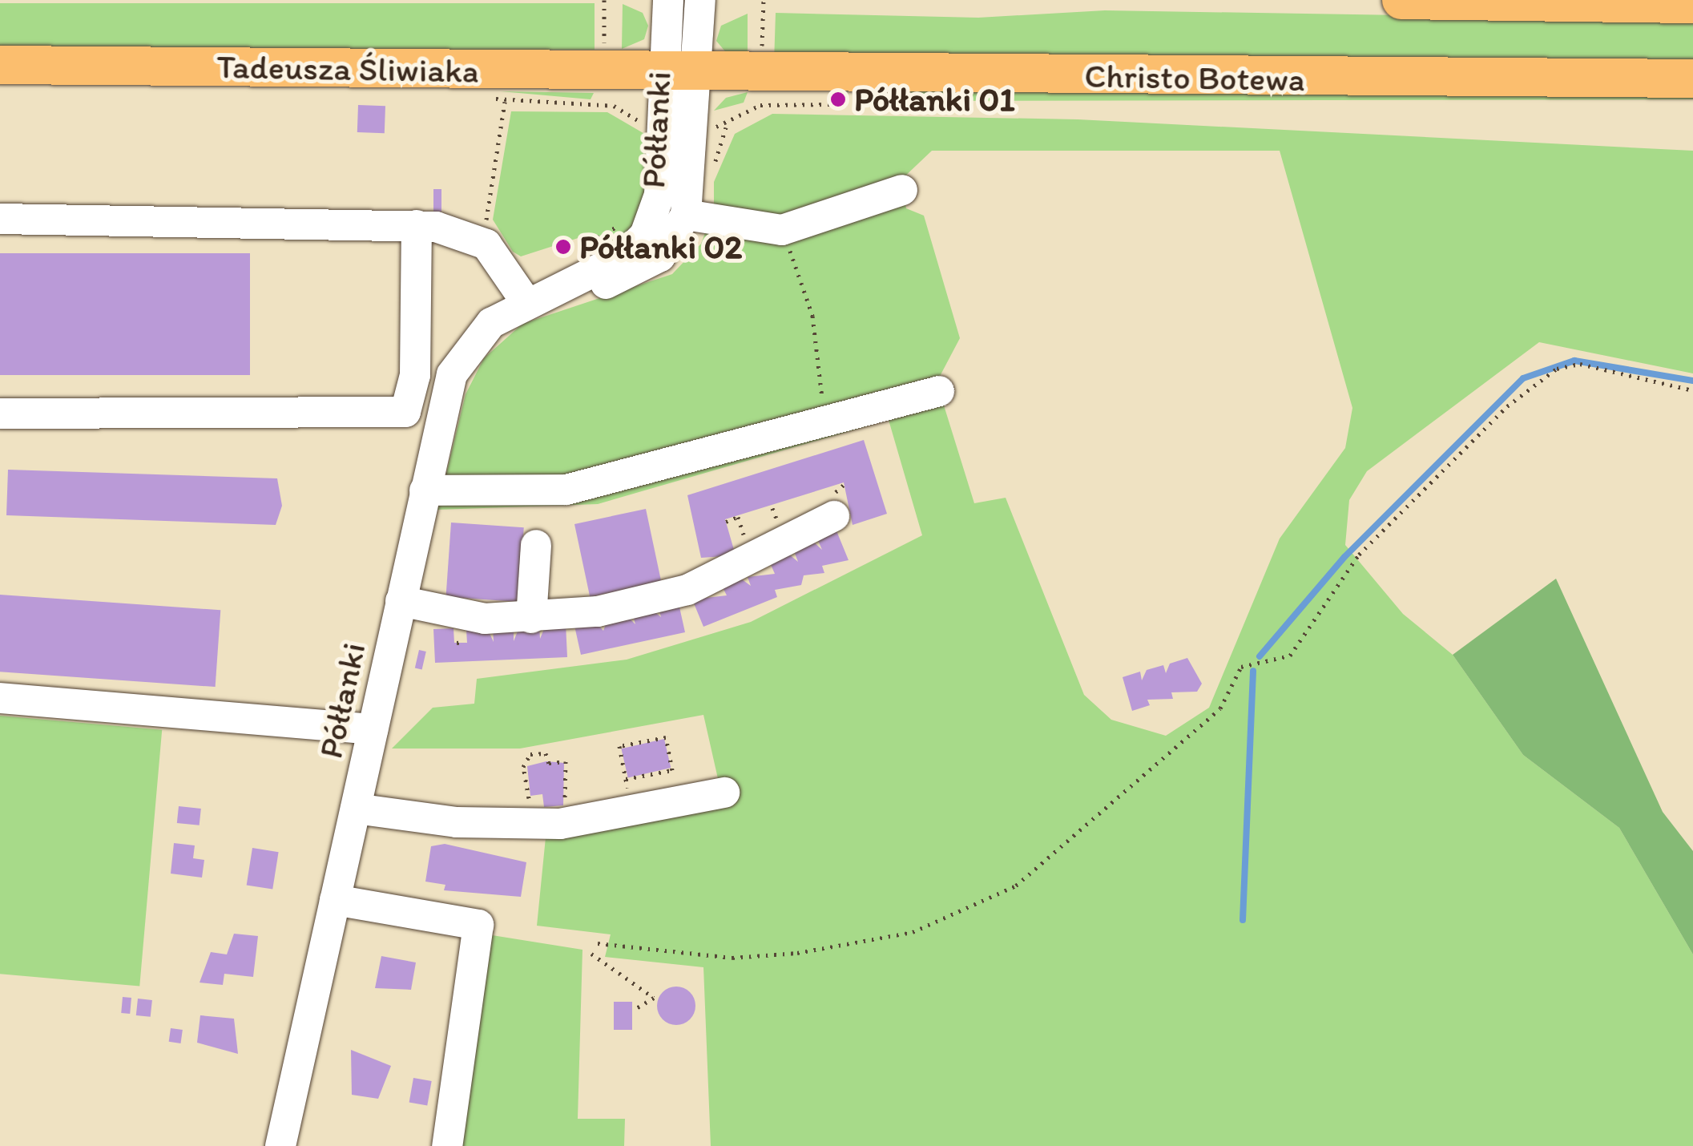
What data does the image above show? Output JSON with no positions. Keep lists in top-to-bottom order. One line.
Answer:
{"streets":{"main road":["Tadeusza Śliwiaka","Christo Botewa"],"street":["Półłanki"]},"crossings":[["Tadeusza Śliwiaka","Christo Botewa"],["Tadeusza Śliwiaka","Półłanki"],["Christo Botewa","Półłanki"]],"places":["Półłanki 01","Półłanki 02"]}
